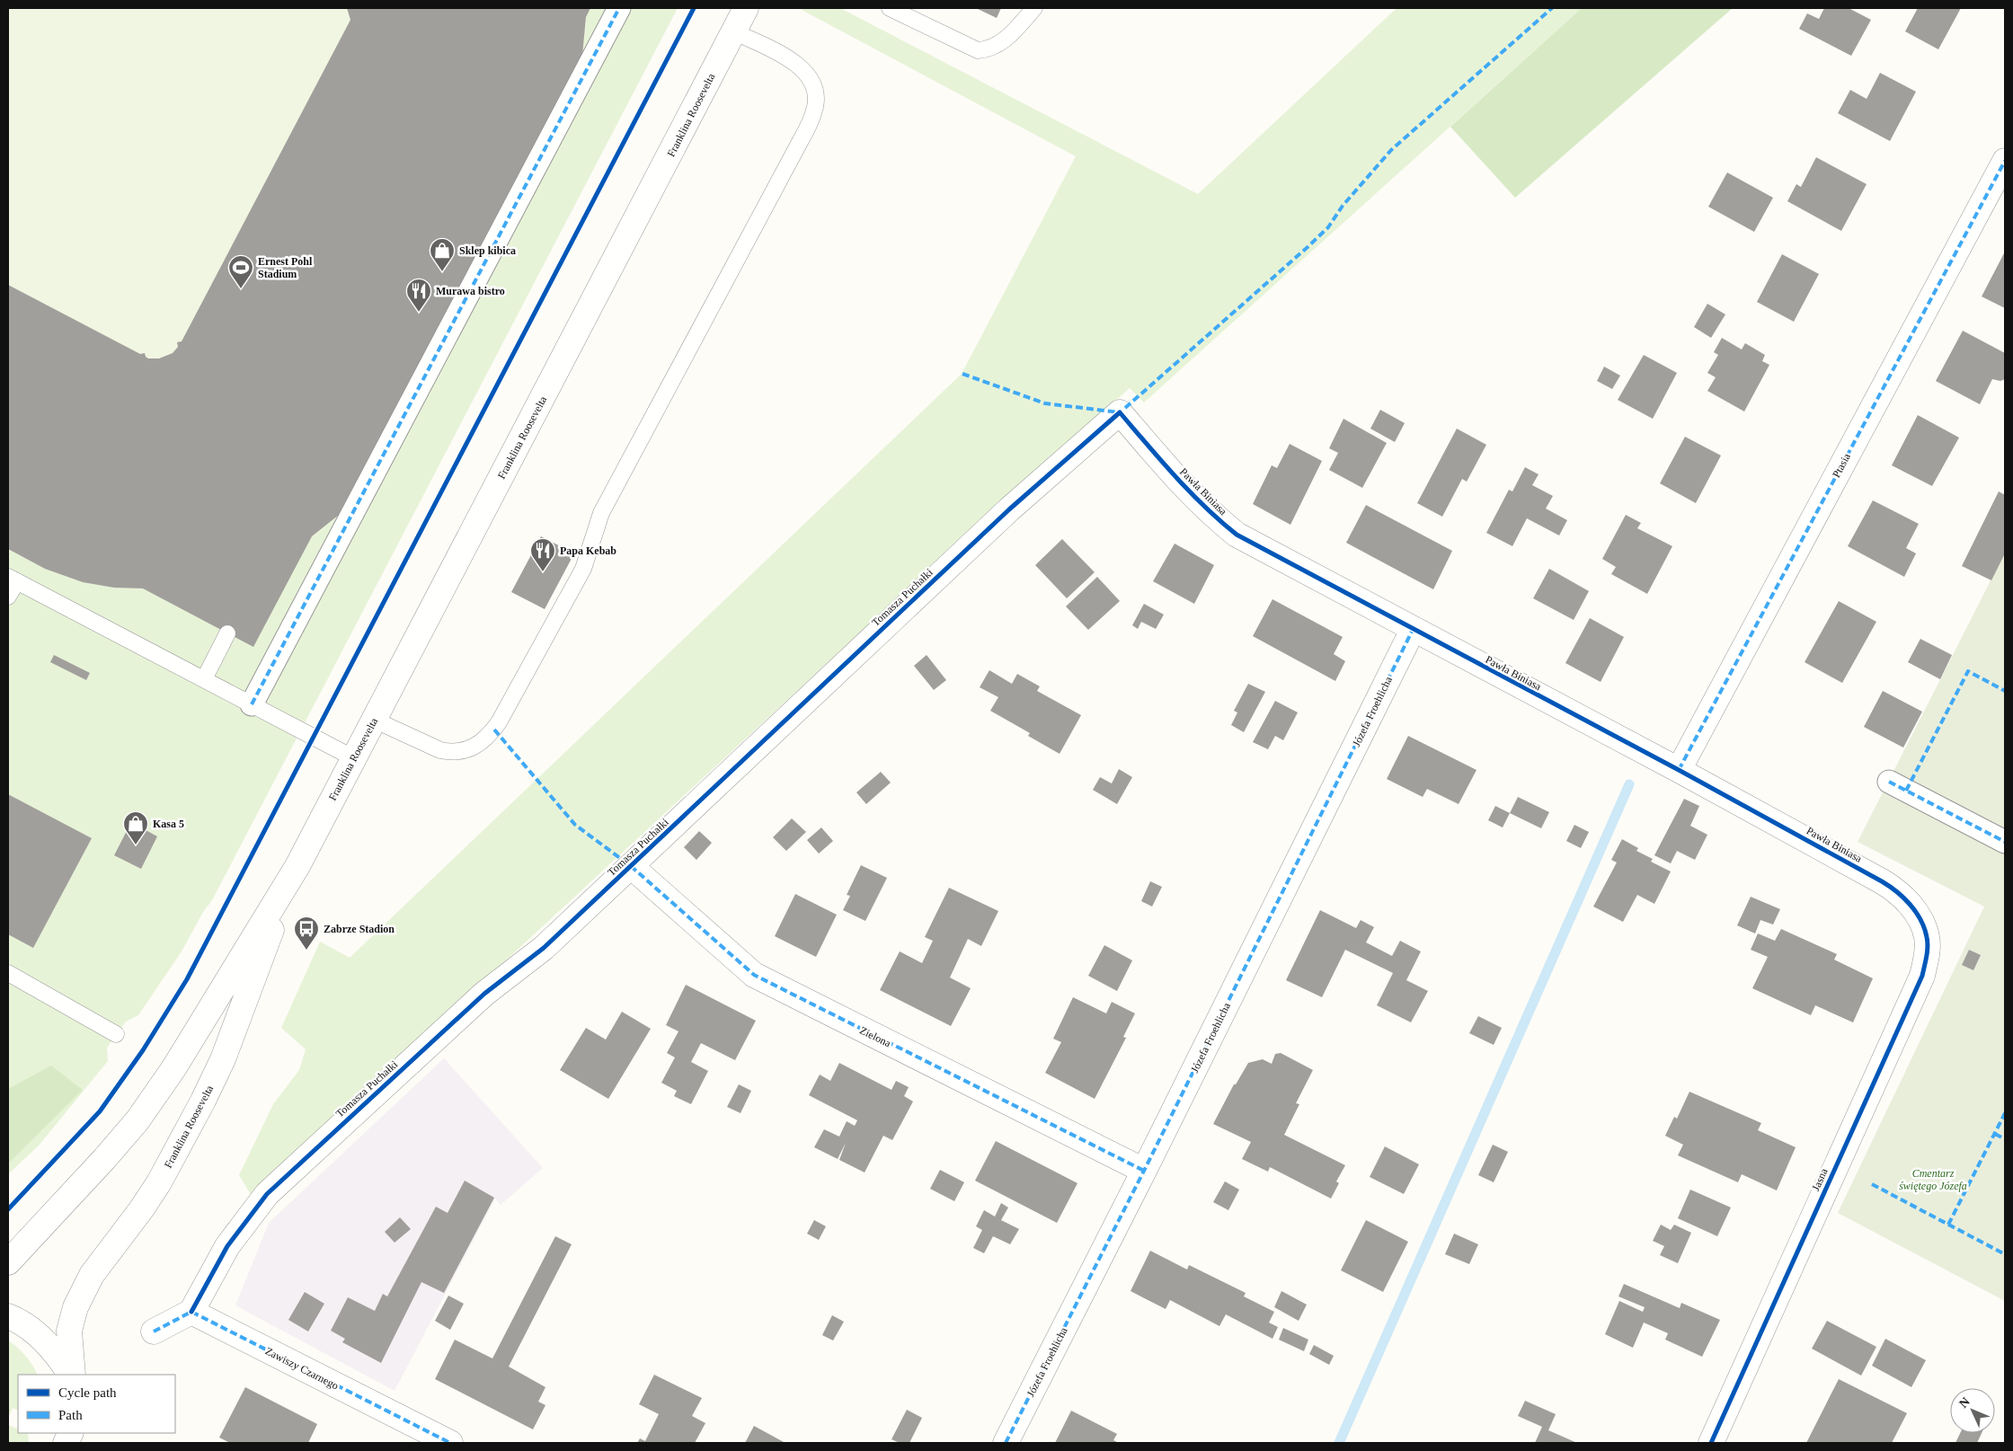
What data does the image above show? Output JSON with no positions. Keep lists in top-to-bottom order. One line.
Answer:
{"streets":{"street":["Franklina Roosevelta","Ptasia","Pawła Biniasa","Tomasza Puchałki","Józefa Froehlicha","Zielona","Jasna","Zawiszy Czarnego"]},"crossings":[["Ptasia","Pawła Biniasa"],["Pawła Biniasa","Tomasza Puchałki"],["Pawła Biniasa","Józefa Froehlicha"],["Pawła Biniasa","Jasna"],["Tomasza Puchałki","Zielona"],["Tomasza Puchałki","Zawiszy Czarnego"],["Józefa Froehlicha","Zielona"]],"parks":["Cmentarz świętego Józefa"],"places":{"shop":["Sklep kibica","Kasa 5"],"sports":["Ernest Pohl Stadium"],"restaurant":["Murawa bistro","Papa Kebab"],"bus stop":["Zabrze Stadion"]},"legend":["Cycle path","Path"],"north":"top left"}
